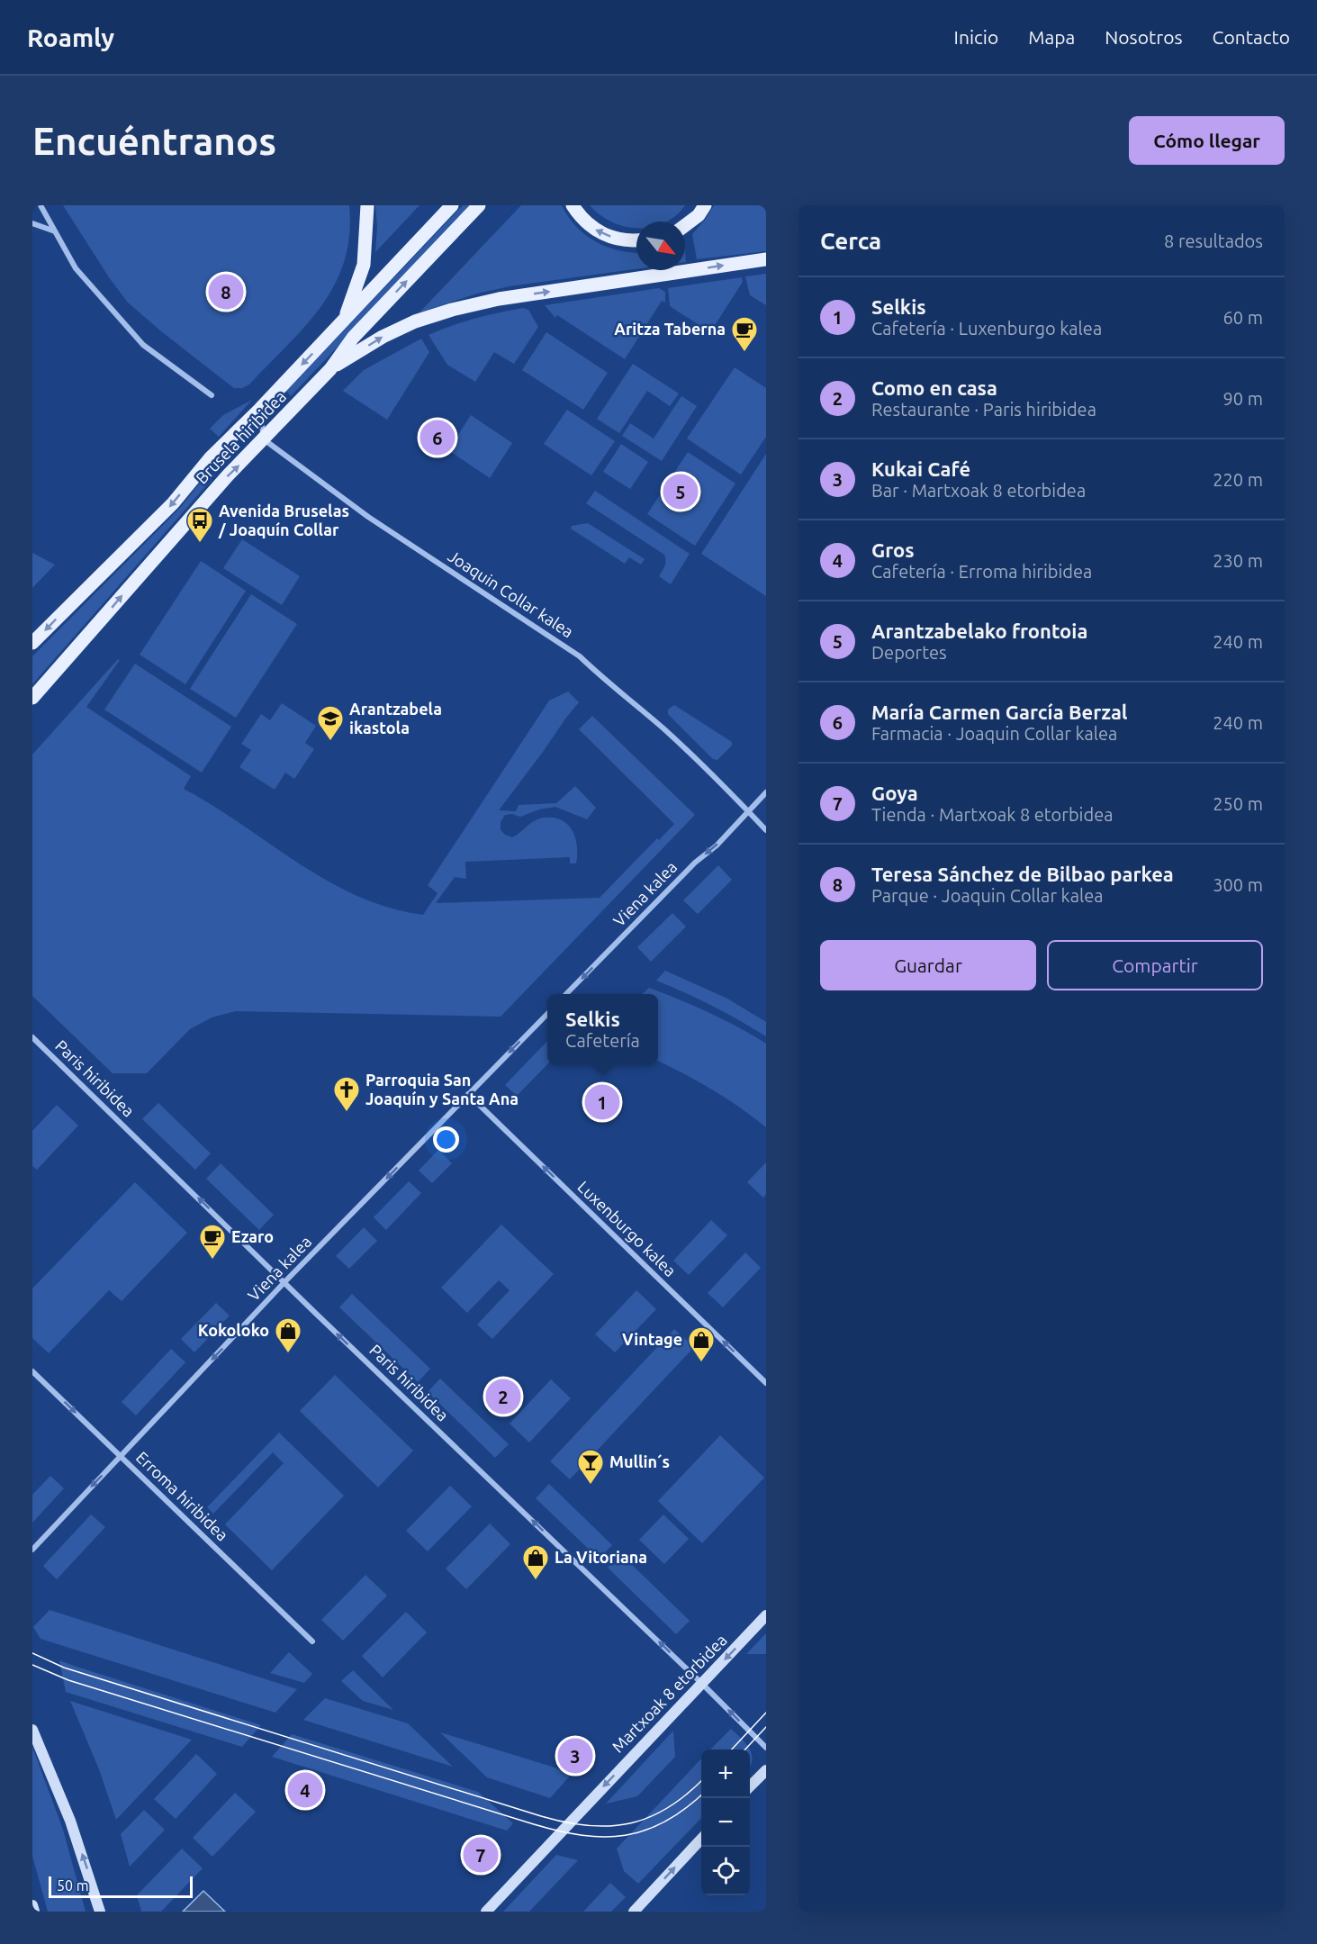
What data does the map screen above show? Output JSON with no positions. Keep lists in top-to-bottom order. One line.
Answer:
{"streets":{"main road":["Brusela hiribidea"],"street":["Joaquin Collar kalea","Viena kalea","Paris hiribidea","Luxenburgo kalea","Erroma hiribidea","Martxoak 8 etorbidea"]},"crossings":[["Brusela hiribidea","Joaquin Collar kalea"],["Joaquin Collar kalea","Viena kalea"],["Viena kalea","Paris hiribidea"],["Viena kalea","Luxenburgo kalea"],["Viena kalea","Erroma hiribidea"],["Paris hiribidea","Martxoak 8 etorbidea"]],"one_way":["Viena kalea","Paris hiribidea","Luxenburgo kalea","Martxoak 8 etorbidea"],"places":{"cafe":["Aritza Taberna","Ezaro"],"bus stop":["Avenida Bruselas / Joaquín Collar"],"school or university":["Arantzabela ikastola"],"church":["Parroquia San Joaquín y Santa Ana"],"shop":["Kokoloko","Vintage","La Vitoriana"],"bar":["Mullin´s"]},"scale_bar":"50 m","north":"bottom right","page":{"header":"Roamly","nav":["Inicio","Mapa","Nosotros","Contacto"],"buttons":["Cómo llegar",["Guardar","Compartir"]],"title":"Encuéntranos","heading":["Cerca","8 resultados"],"pins":["8","6","5","1","2","3","4","7"],"list":[{"mark":"1","name":"Selkis","note":"Cafetería · Luxenburgo kalea","value":"60 m"},{"mark":"2","name":"Como en casa","note":"Restaurante · Paris hiribidea","value":"90 m"},{"mark":"3","name":"Kukai Café","note":"Bar · Martxoak 8 etorbidea","value":"220 m"},{"mark":"4","name":"Gros","note":"Cafetería · Erroma hiribidea","value":"230 m"},{"mark":"5","name":"Arantzabelako frontoia","note":"Deportes","value":"240 m"},{"mark":"6","name":"María Carmen García Berzal","note":"Farmacia · Joaquin Collar kalea","value":"240 m"},{"mark":"7","name":"Goya","note":"Tienda · Martxoak 8 etorbidea","value":"250 m"},{"mark":"8","name":"Teresa Sánchez de Bilbao parkea","note":"Parque · Joaquin Collar kalea","value":"300 m"}],"popup":["Selkis","Cafetería"],"map_buttons":["+","−"],"scale":"50 m"}}
